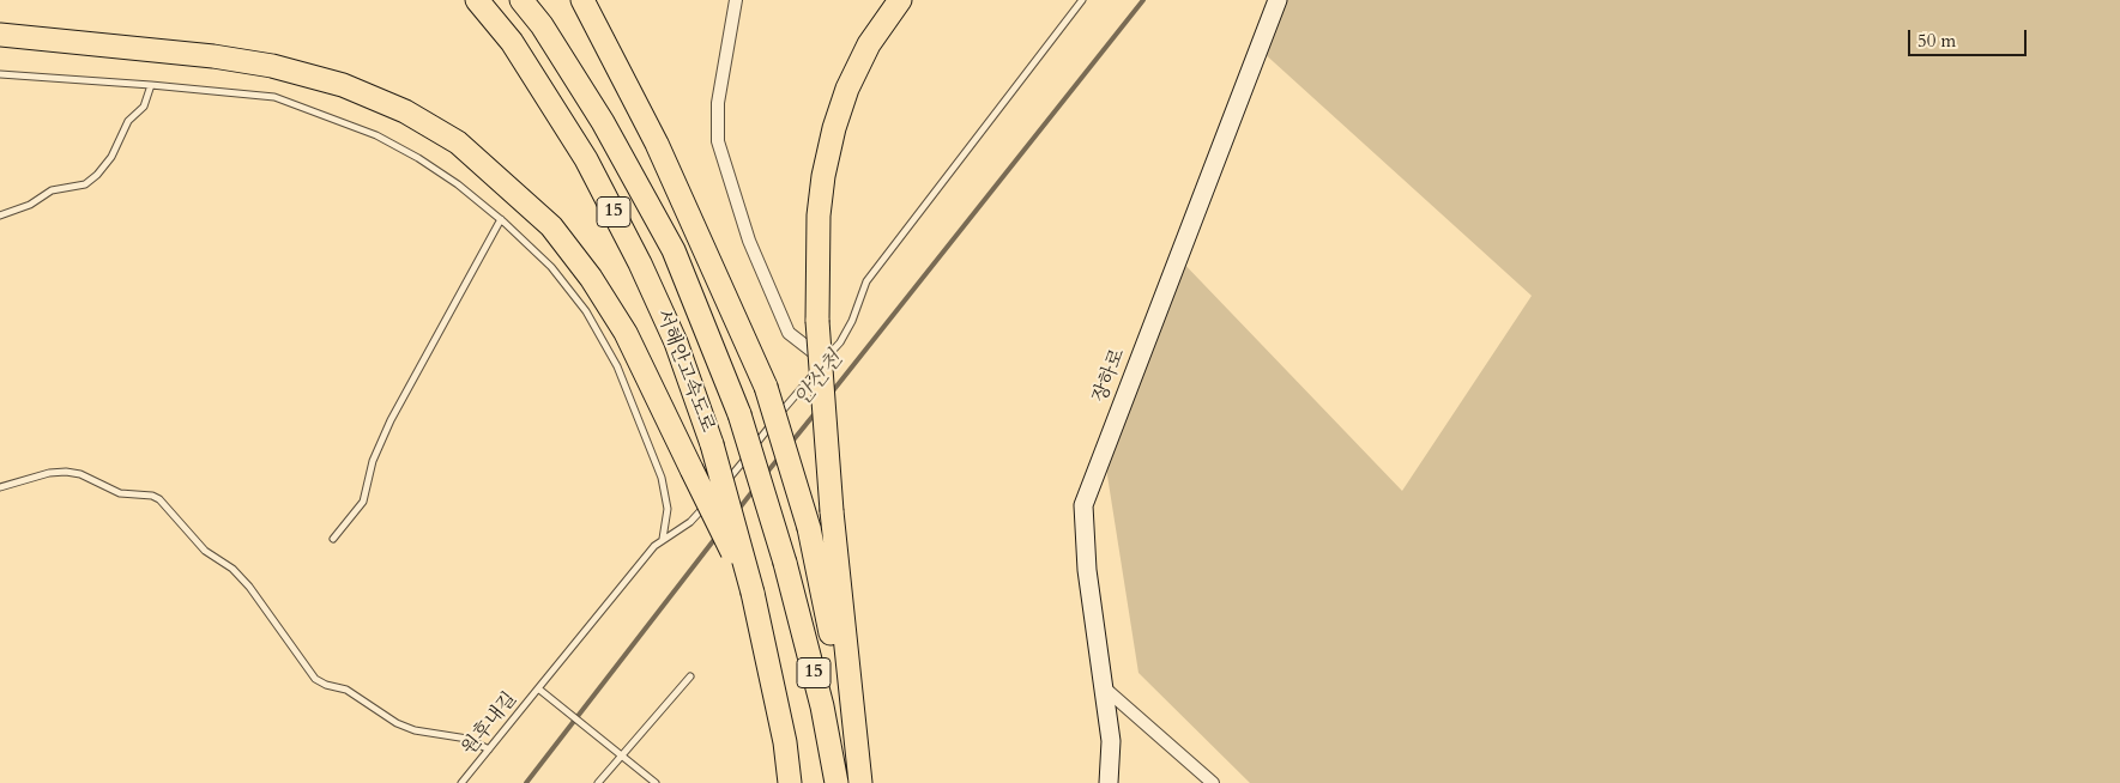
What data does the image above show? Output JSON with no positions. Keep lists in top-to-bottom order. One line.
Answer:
{"streets":{"highway":["15","서해안고속도로"],"street":["장하로"],"lane":["원후내길"]},"water":["안산천"],"scale_bar":"50 m"}
